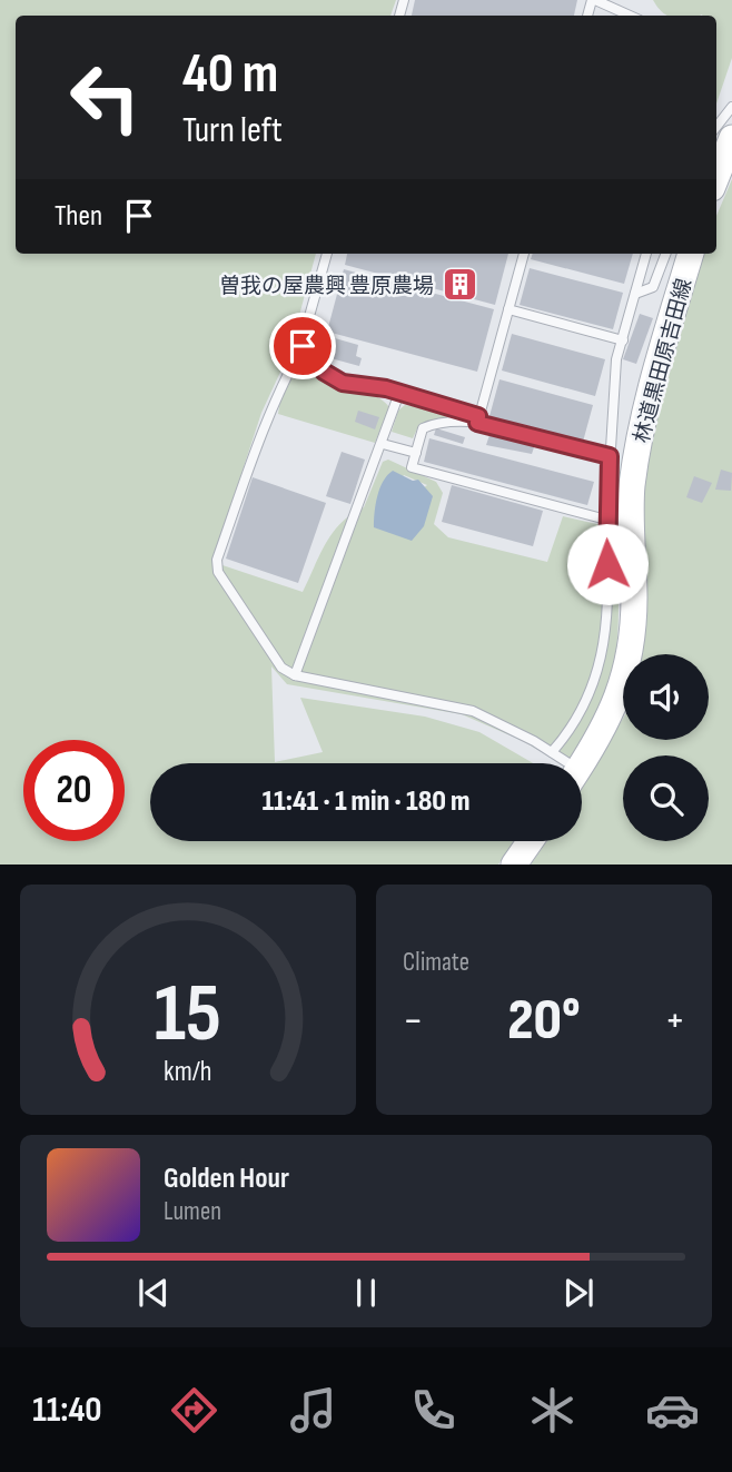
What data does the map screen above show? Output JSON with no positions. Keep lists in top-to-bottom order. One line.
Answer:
{"streets":{"street":["林道黒田原吉田線"]},"places":{"building":["曽我の屋農興 豊原農場"]},"page":{"turn":["40 m","Turn left"],"then":"Then","limit":"20","trip":"11:41 · 1 min · 180 m","tile":"Climate","heat":["−","20°","+"],"song":["Golden Hour","Lumen"],"tabs":"11:40","gauge":["15","km/h"]}}
